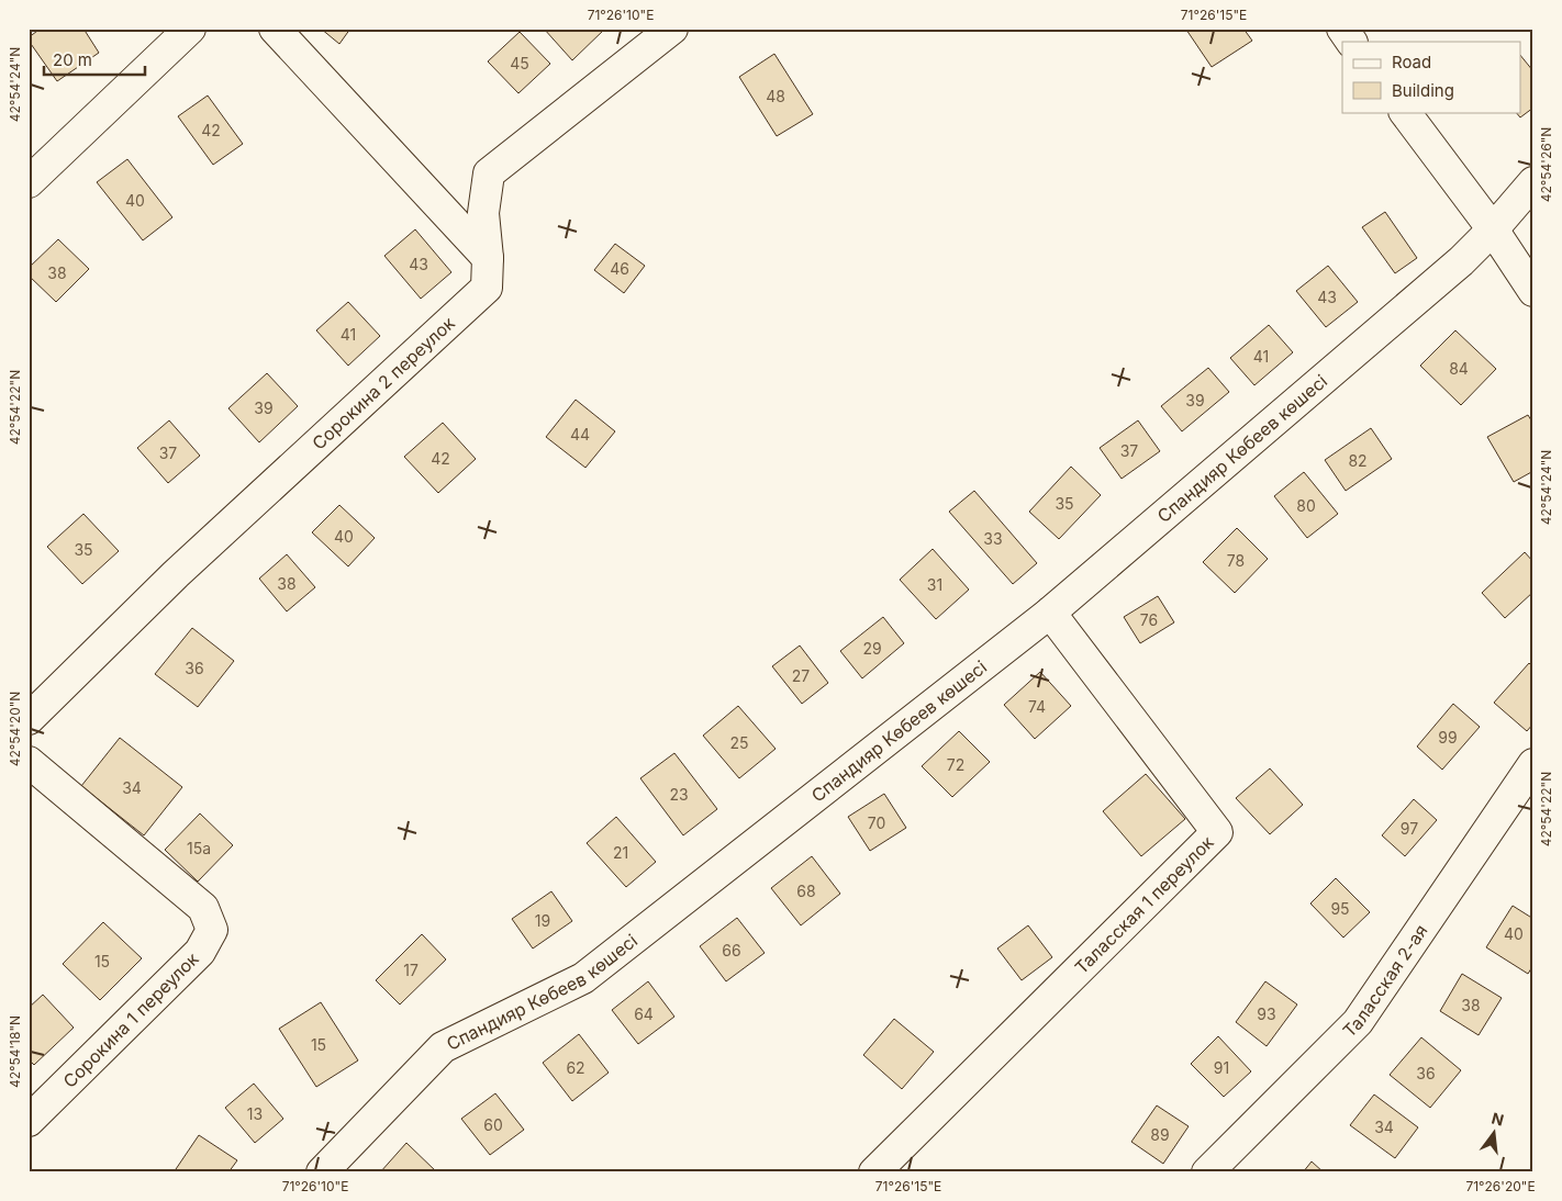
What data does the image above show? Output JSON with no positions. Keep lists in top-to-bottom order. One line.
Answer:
{"streets":{"street":["Сорокина 2 переулок","Спандияр Көбеев көшесі","Таласская 1 переулок","Таласская 2-ая","Сорокина 1 переулок"]},"crossings":[["Спандияр Көбеев көшесі","Таласская 1 переулок"]],"house_numbers":["45","48","42","40","43","46","38","43","41","41","84","39","39","44","37","37","42","82","35","80","40","33","35","78","38","31","76","29","36","27","74","99","25","72","34","23","70","97","15а","21","68","95","19","40","66","15","17","38","64","93","15","62","91","36","13","60","34","89"],"legend":["Road","Building"],"scale_bar":"20 m","north":"top","coordinates":["71°26'10\"E","71°26'15\"E","42°54'24\"N","42°54'26\"N","42°54'22\"N","42°54'20\"N","42°54'18\"N","71°26'20\"E"]}
